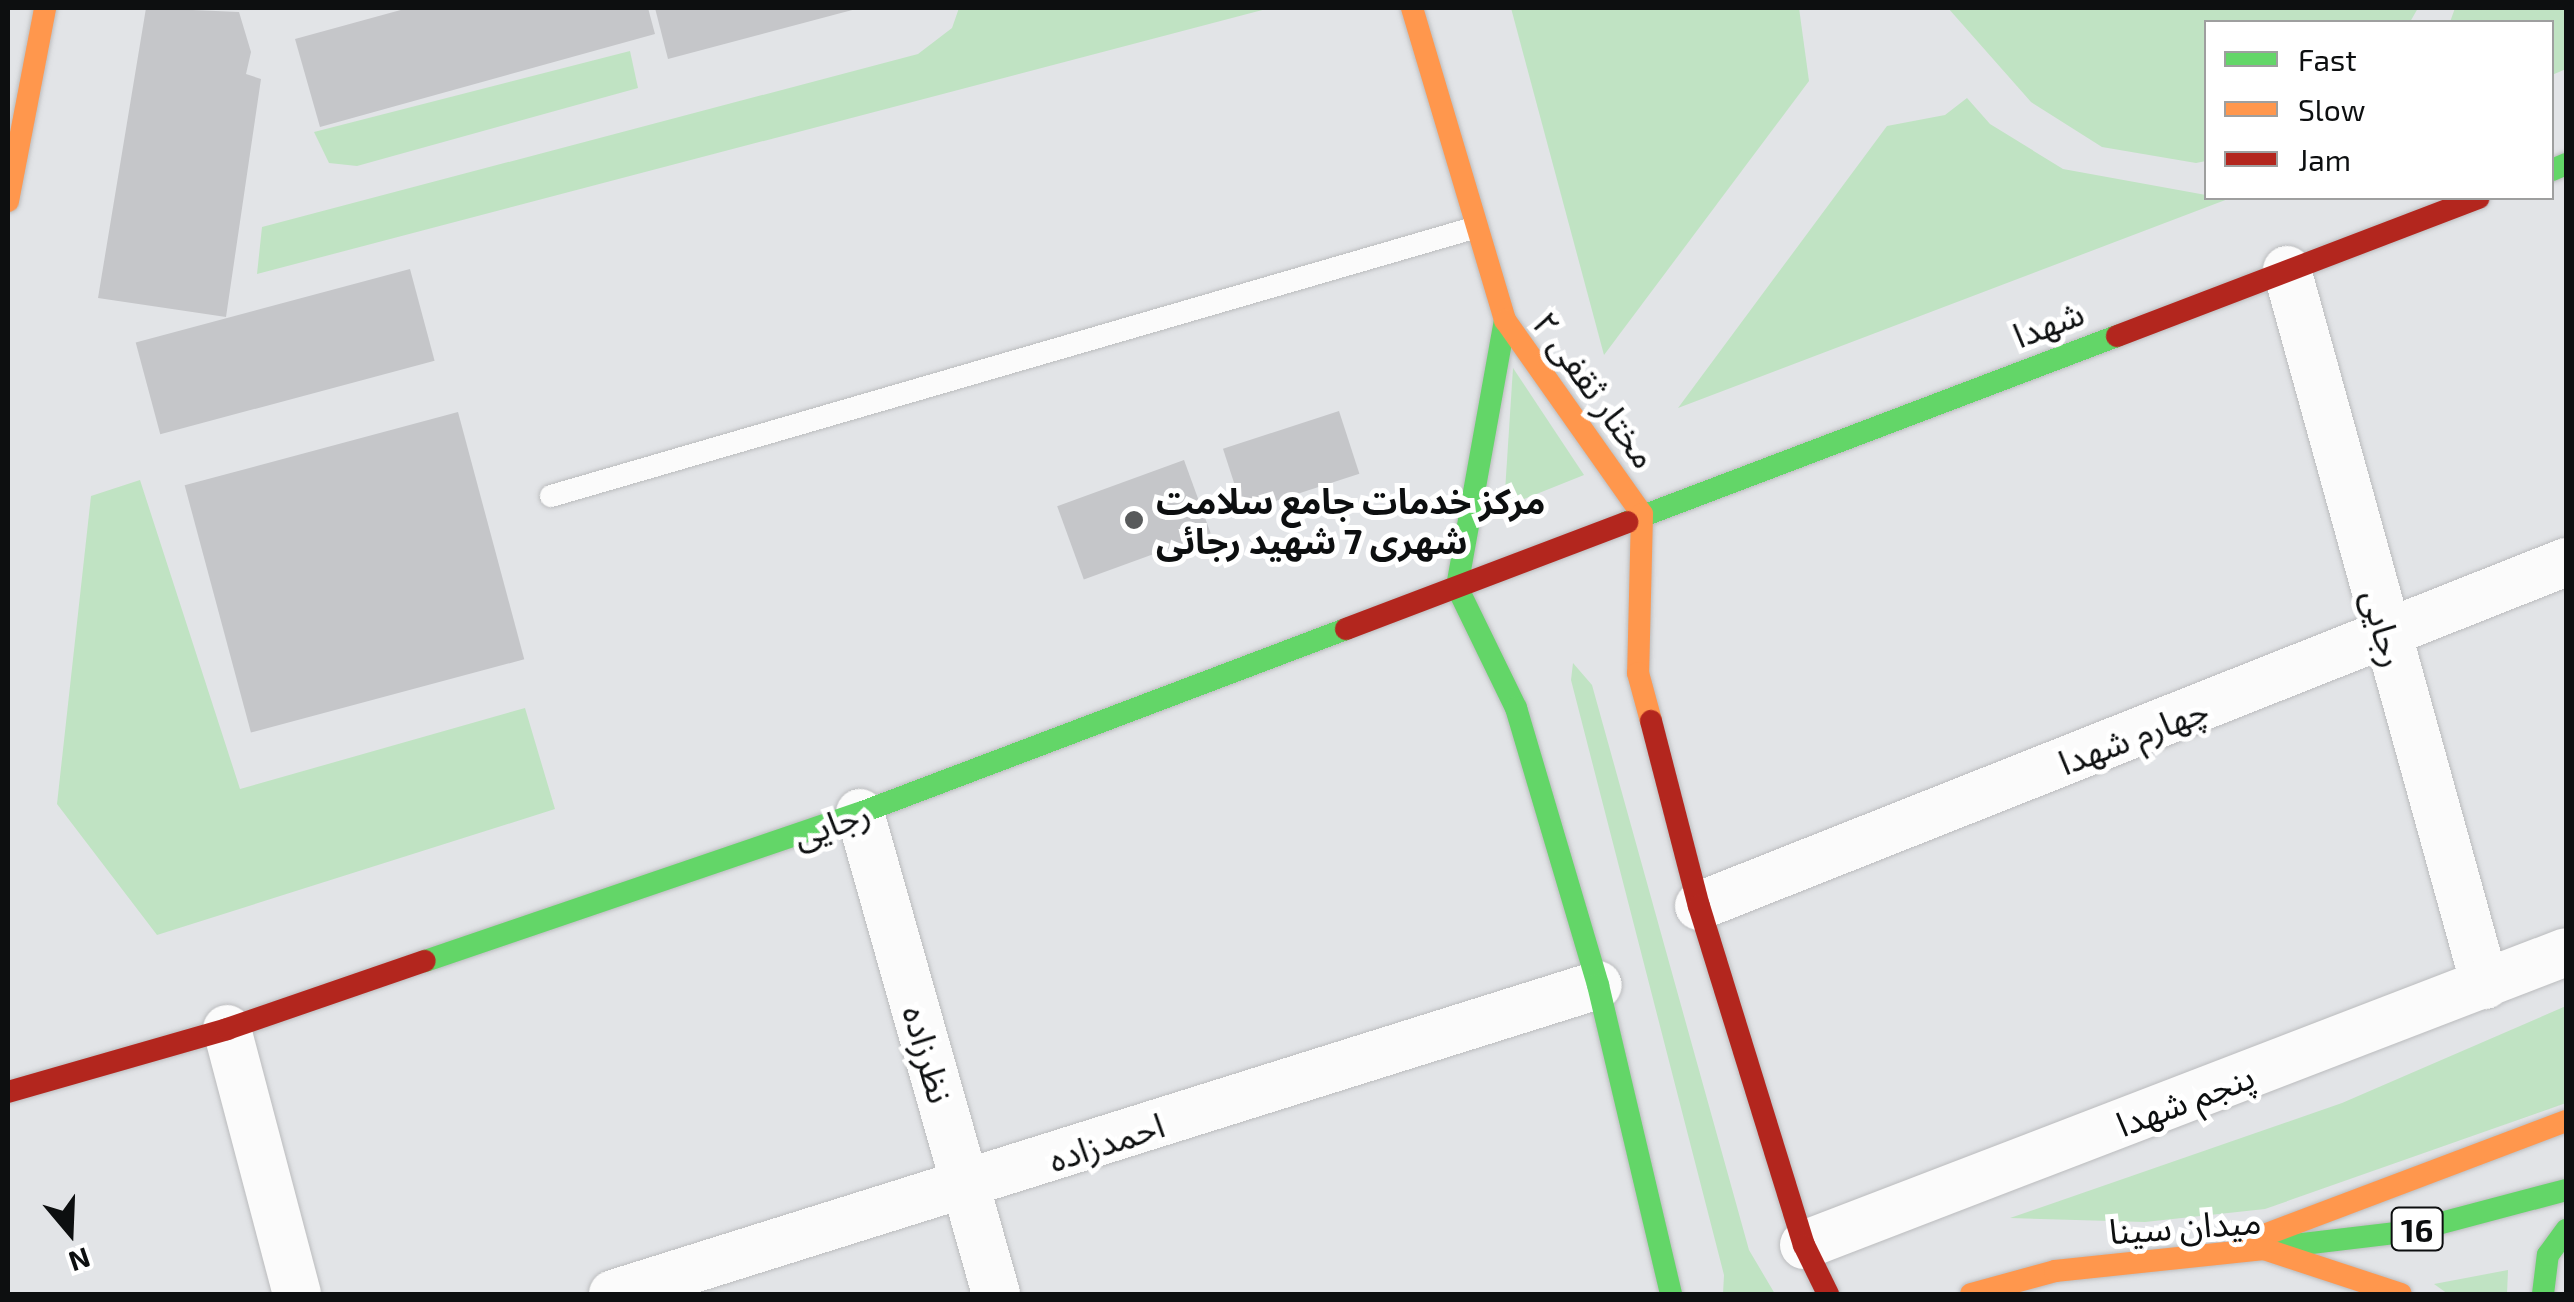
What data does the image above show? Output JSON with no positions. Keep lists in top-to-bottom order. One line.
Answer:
{"streets":{"main road":["شهدا","مختار ثقفی ۲","رجایی","میدان سینا","16"],"street":["چهارم شهدا","نظرزاده","پنجم شهدا","احمدزاده"]},"crossings":[["شهدا","مختار ثقفی ۲"],["شهدا","رجایی"],["مختار ثقفی ۲","رجایی"],["مختار ثقفی ۲","چهارم شهدا"],["مختار ثقفی ۲","پنجم شهدا"],["رجایی","چهارم شهدا"],["رجایی","نظرزاده"],["رجایی","پنجم شهدا"],["نظرزاده","احمدزاده"],["میدان سینا","16"]],"places":["مرکز خدمات جامع سلامت شهری 7 شهید رجائی"],"legend":["Fast","Slow","Jam"],"north":"bottom"}
